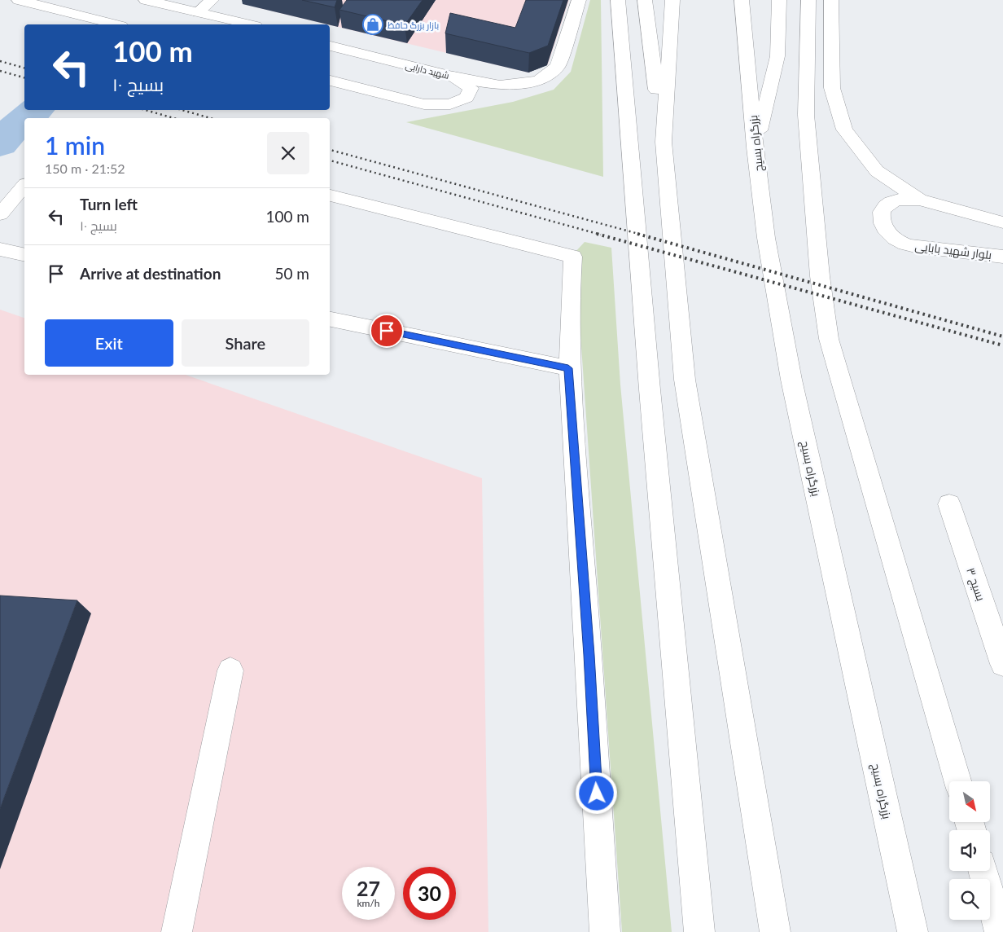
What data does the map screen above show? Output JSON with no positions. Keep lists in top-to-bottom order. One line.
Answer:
{"streets":{"main road":["شهید دارایی","بزرگراه بسیج","بلوار شهید بابایی","بسیج ۳"]},"places":{"shop":["بازار بزرگ حافظ"]},"north":"bottom right","page":{"turn":["100 m","بسیج ۱۰"],"heading":["1 min","150 m · 21:52"],"list":[{"name":"Turn left","note":"بسیج ۱۰","value":"100 m"},{"name":"Arrive at destination","value":"50 m"}],"buttons":["Exit","Share"],"speed":"27 km/h","limit":"30"}}
